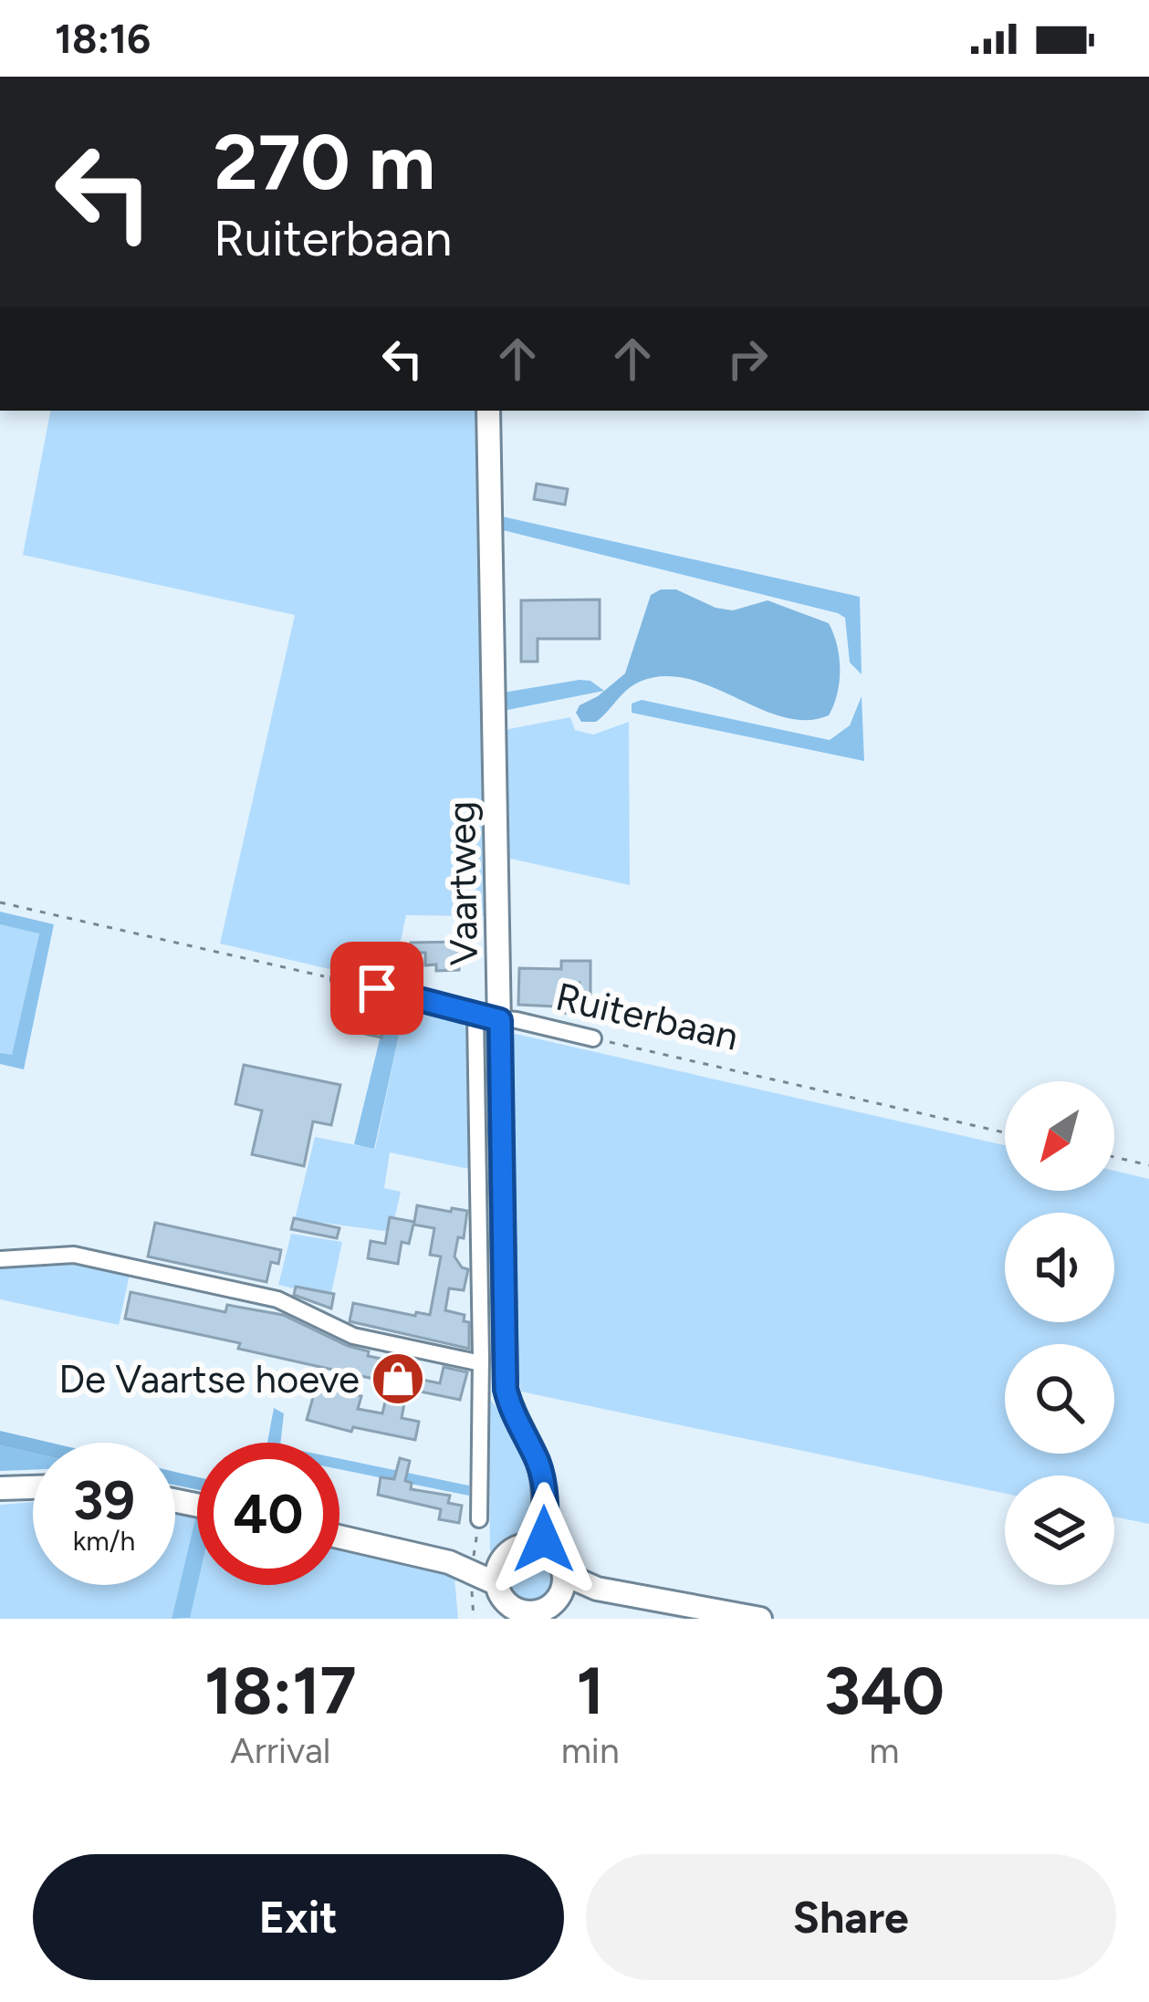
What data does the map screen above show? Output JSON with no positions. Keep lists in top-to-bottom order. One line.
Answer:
{"streets":{"street":["Vaartweg","Ruiterbaan"]},"crossings":[["Vaartweg","Ruiterbaan"]],"places":{"shop":["De Vaartse hoeve"]},"north":"bottom left","page":{"status":"18:16","turn":["270 m","Ruiterbaan"],"speed":"39 km/h","limit":"40","eta":["18:17","Arrival","1","min","340","m"],"buttons":["Exit","Share"]}}
